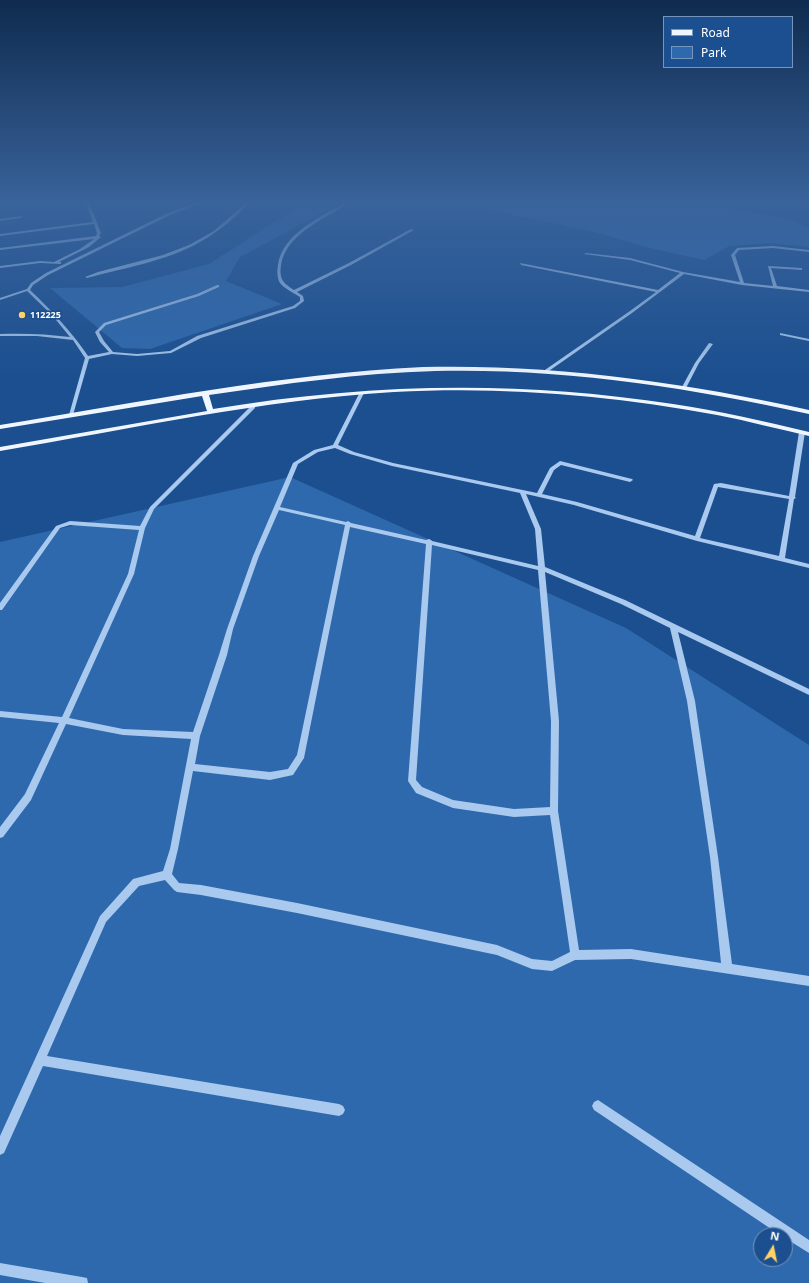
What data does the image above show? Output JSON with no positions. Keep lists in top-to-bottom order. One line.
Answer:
{"places":["112225"],"legend":["Road","Park"],"north":"top"}
